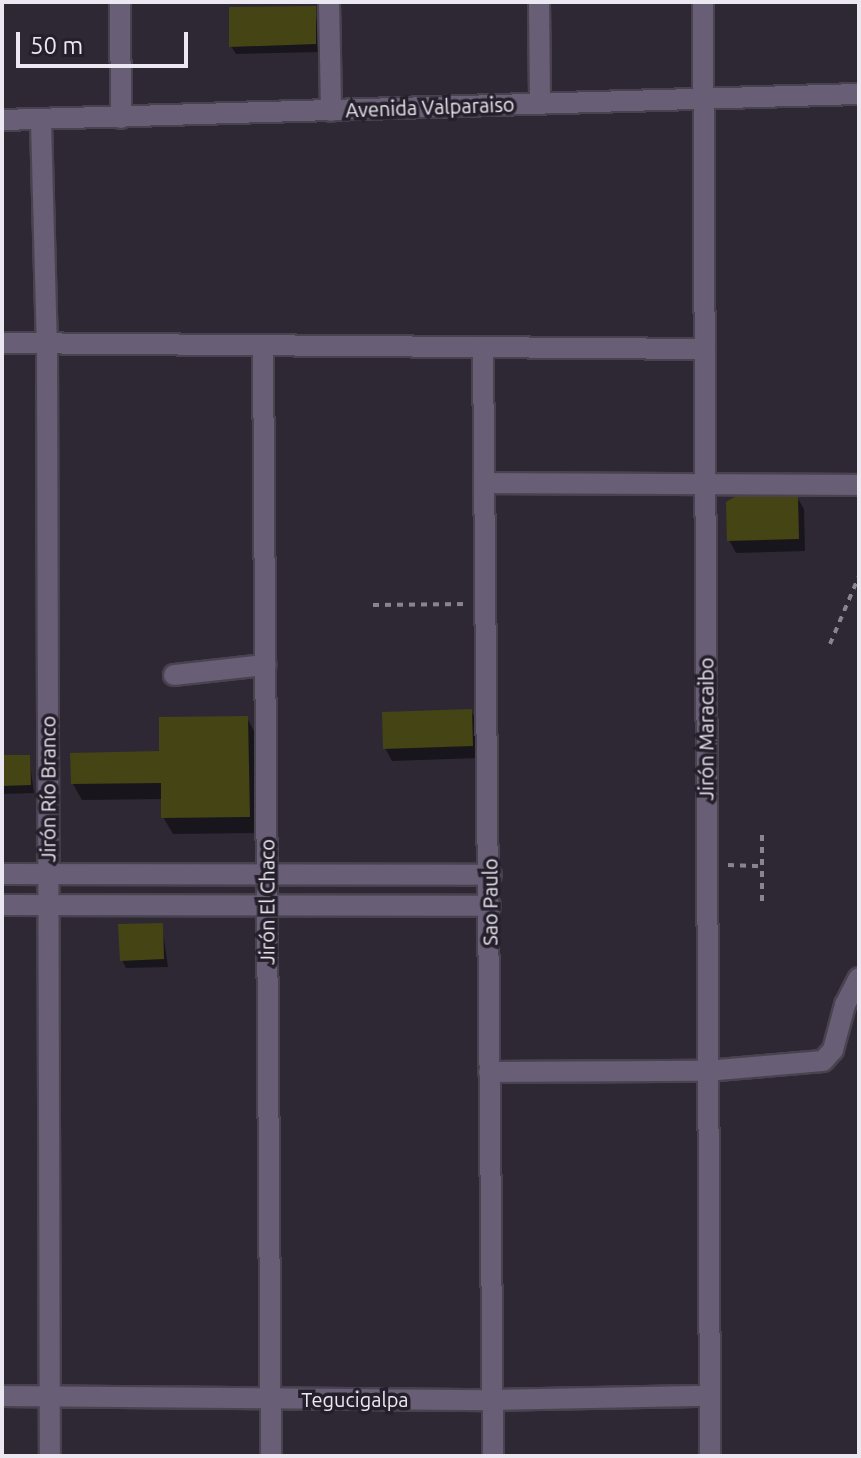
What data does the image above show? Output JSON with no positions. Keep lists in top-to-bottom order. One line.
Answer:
{"streets":{"street":["Avenida Valparaiso","Jirón Maracaibo","Jirón Río Branco","Jirón El Chaco","Sao Paulo","Tegucigalpa"]},"crossings":[["Avenida Valparaiso","Jirón Maracaibo"],["Avenida Valparaiso","Jirón Río Branco"],["Jirón Maracaibo","Tegucigalpa"],["Jirón Río Branco","Tegucigalpa"],["Jirón El Chaco","Tegucigalpa"],["Sao Paulo","Tegucigalpa"]],"scale_bar":"50 m"}
